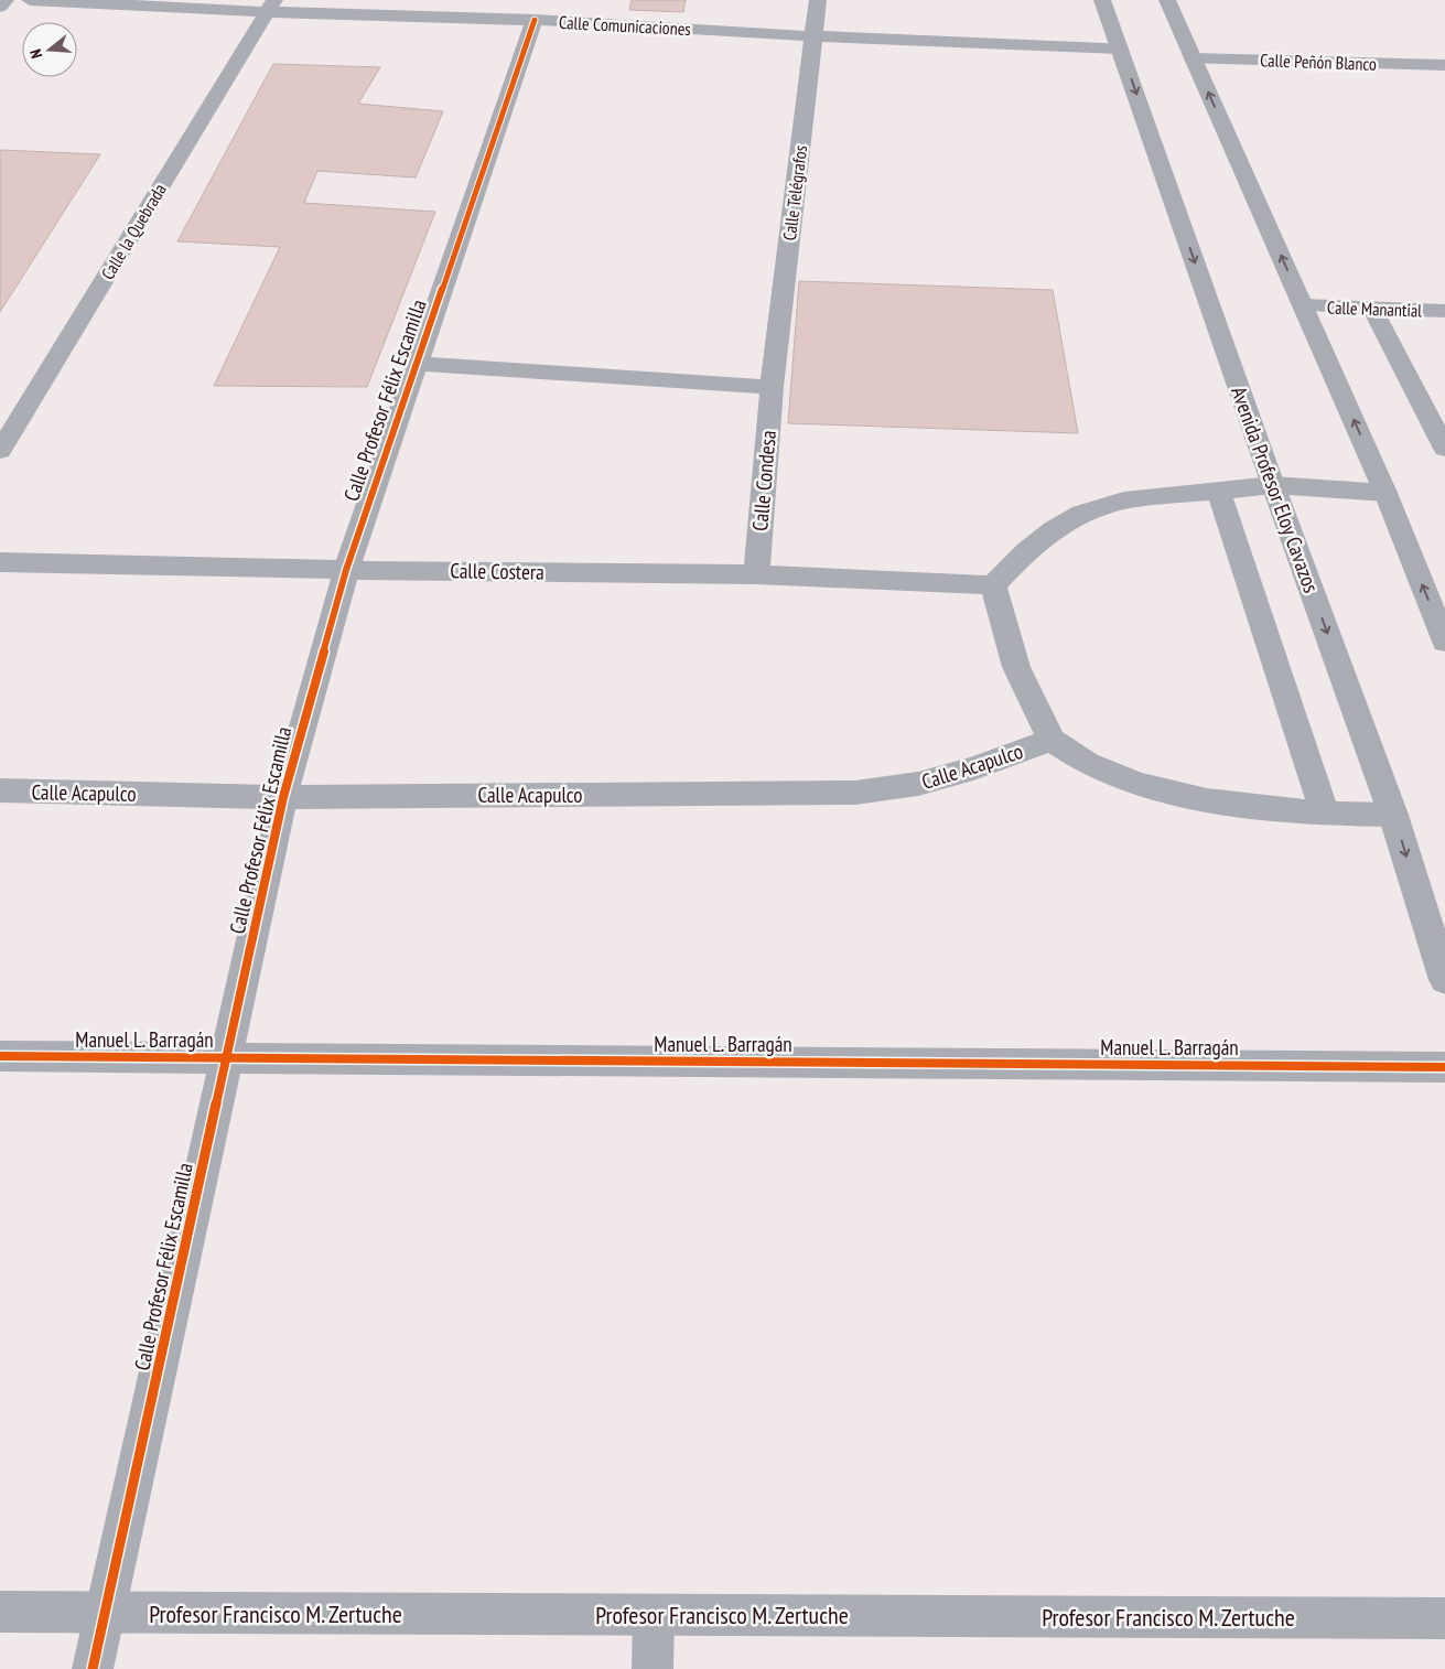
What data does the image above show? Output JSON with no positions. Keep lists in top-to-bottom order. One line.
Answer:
{"streets":{"main road":["Avenida Profesor Eloy Cavazos"],"street":["Calle Comunicaciones","Calle Peñón Blanco","Calle Telégrafos","Calle la Quebrada","Calle Manantial","Calle Profesor Félix Escamilla","Calle Condesa","Calle Costera","Calle Acapulco","Manuel L. Barragán","Profesor Francisco M. Zertuche"]},"crossings":[["Calle Comunicaciones","Calle Telégrafos"],["Calle Comunicaciones","Calle la Quebrada"],["Calle Comunicaciones","Calle Profesor Félix Escamilla"],["Calle Comunicaciones","Avenida Profesor Eloy Cavazos"],["Calle Telégrafos","Calle Condesa"],["Calle Profesor Félix Escamilla","Calle Costera"],["Calle Profesor Félix Escamilla","Calle Acapulco"],["Calle Profesor Félix Escamilla","Manuel L. Barragán"],["Calle Profesor Félix Escamilla","Profesor Francisco M. Zertuche"],["Calle Condesa","Calle Costera"],["Calle Costera","Calle Acapulco"]],"north":"left"}
